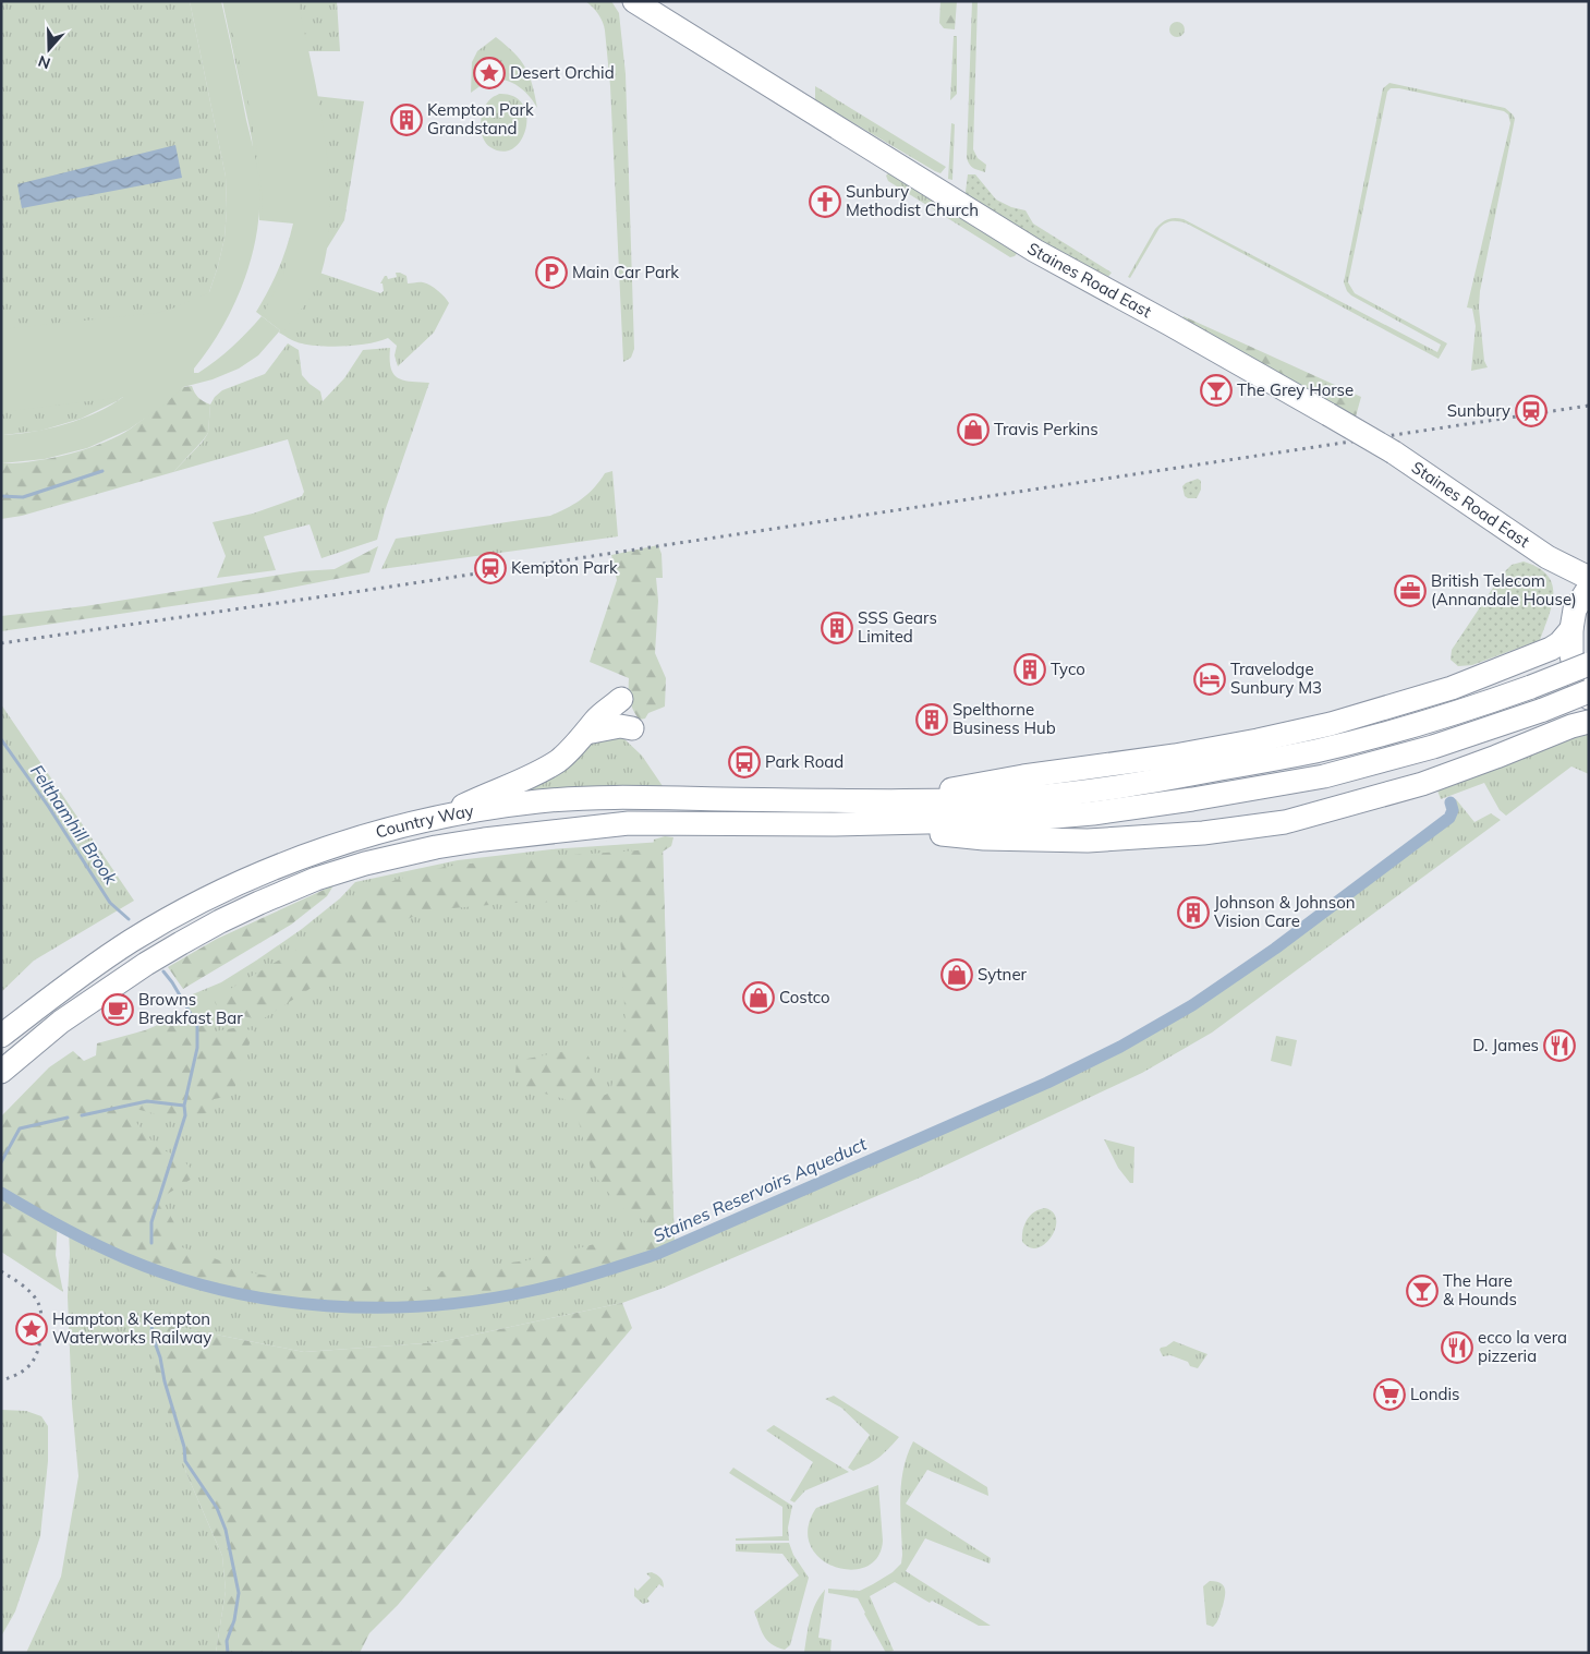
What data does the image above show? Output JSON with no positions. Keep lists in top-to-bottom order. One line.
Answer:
{"streets":{"highway":["Staines Road East","Country Way"]},"water":["Felthamhill Brook","Staines Reservoirs Aqueduct"],"places":{"place":["Desert Orchid","Hampton & Kempton Waterworks Railway"],"building":["Kempton Park Grandstand","SSS Gears Limited","Tyco","Spelthorne Business Hub","Johnson & Johnson Vision Care"],"church":["Sunbury Methodist Church"],"parking":["Main Car Park"],"bar":["The Grey Horse","The Hare & Hounds"],"station":["Sunbury","Kempton Park"],"shop":["Travis Perkins","Sytner","Costco"],"office":["British Telecom (Annandale House)"],"hotel":["Travelodge Sunbury M3"],"bus stop":["Park Road"],"cafe":["Browns Breakfast Bar"],"restaurant":["D. James","ecco la vera pizzeria"],"supermarket":["Londis"]},"north":"bottom"}
